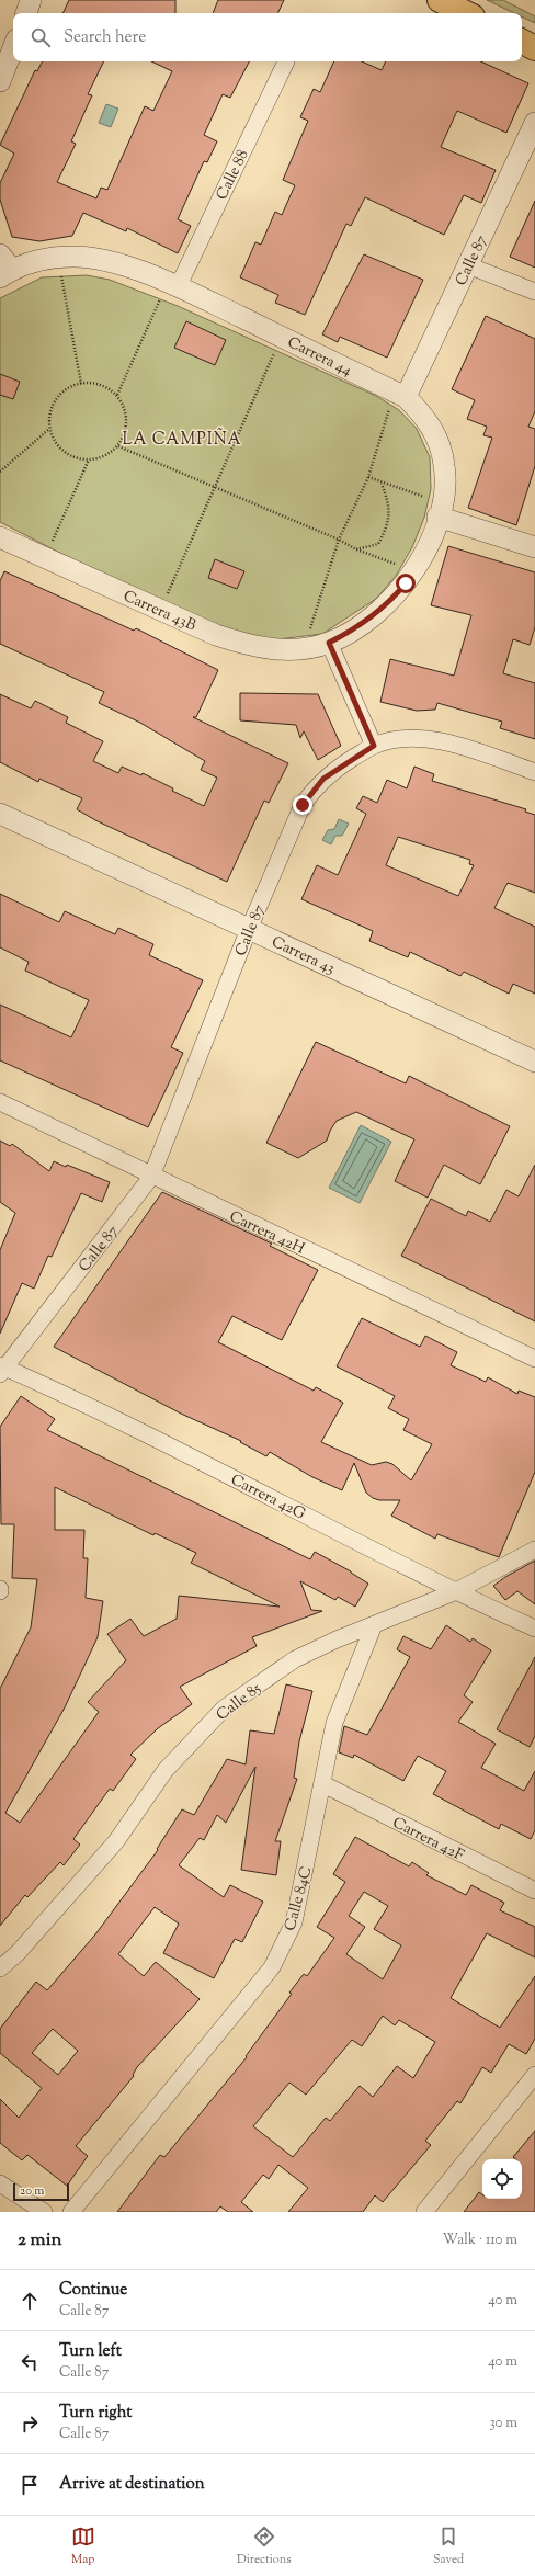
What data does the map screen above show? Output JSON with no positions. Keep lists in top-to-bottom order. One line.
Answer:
{"streets":{"street":["Calle 88","Calle 87","Carrera 44","Carrera 43B","Carrera 43","Carrera 42H","Carrera 42G","Calle 85","Carrera 42F","Calle 84C"]},"crossings":[["Calle 88","Carrera 44"],["Calle 87","Carrera 44"],["Calle 87","Carrera 43"],["Calle 87","Carrera 42H"],["Calle 87","Carrera 42G"],["Carrera 42G","Calle 85"],["Calle 85","Calle 84C"],["Carrera 42F","Calle 84C"]],"districts":["LA CAMPIÑA"],"scale_bar":"20 m","page":{"search":"Search here","scale":"20 m","heading":["2 min","Walk · 110 m"],"list":[["Continue","Calle 87","40 m"],["Turn left","Calle 87","40 m"],["Turn right","Calle 87","30 m"],"Arrive at destination"],"nav":["Map","Directions","Saved"]}}
